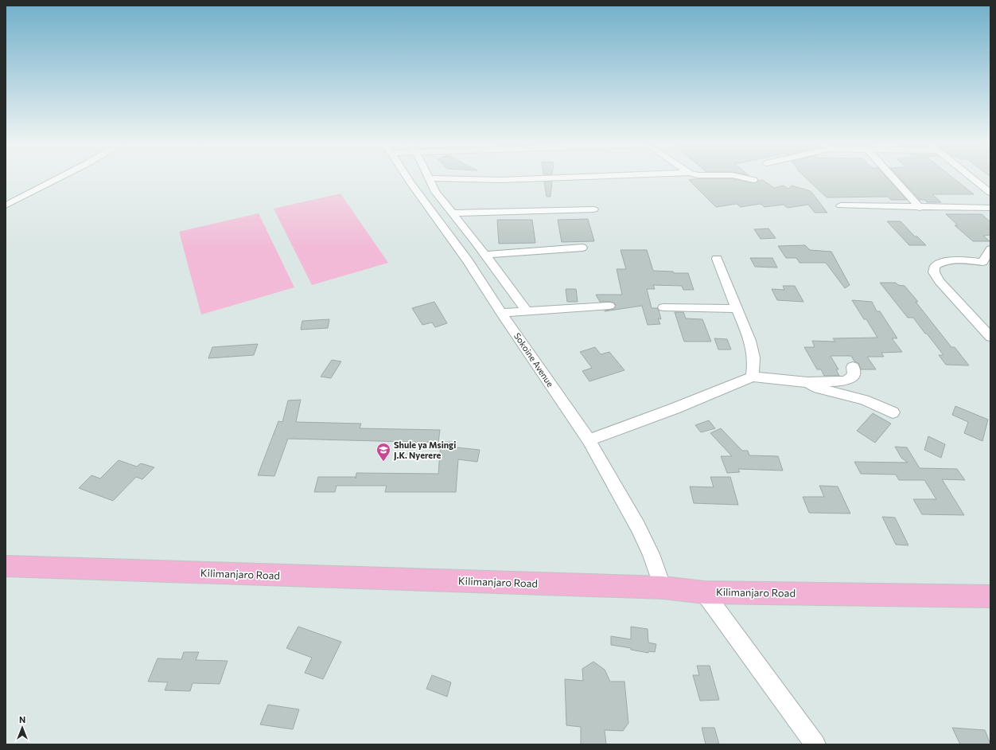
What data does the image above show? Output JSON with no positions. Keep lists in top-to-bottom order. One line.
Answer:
{"streets":{"main road":["Kilimanjaro Road"],"street":["Sokoine Avenue"]},"crossings":[["Sokoine Avenue","Kilimanjaro Road"]],"places":{"school or university":["Shule ya Msingi J.K. Nyerere"]},"north":"top"}
